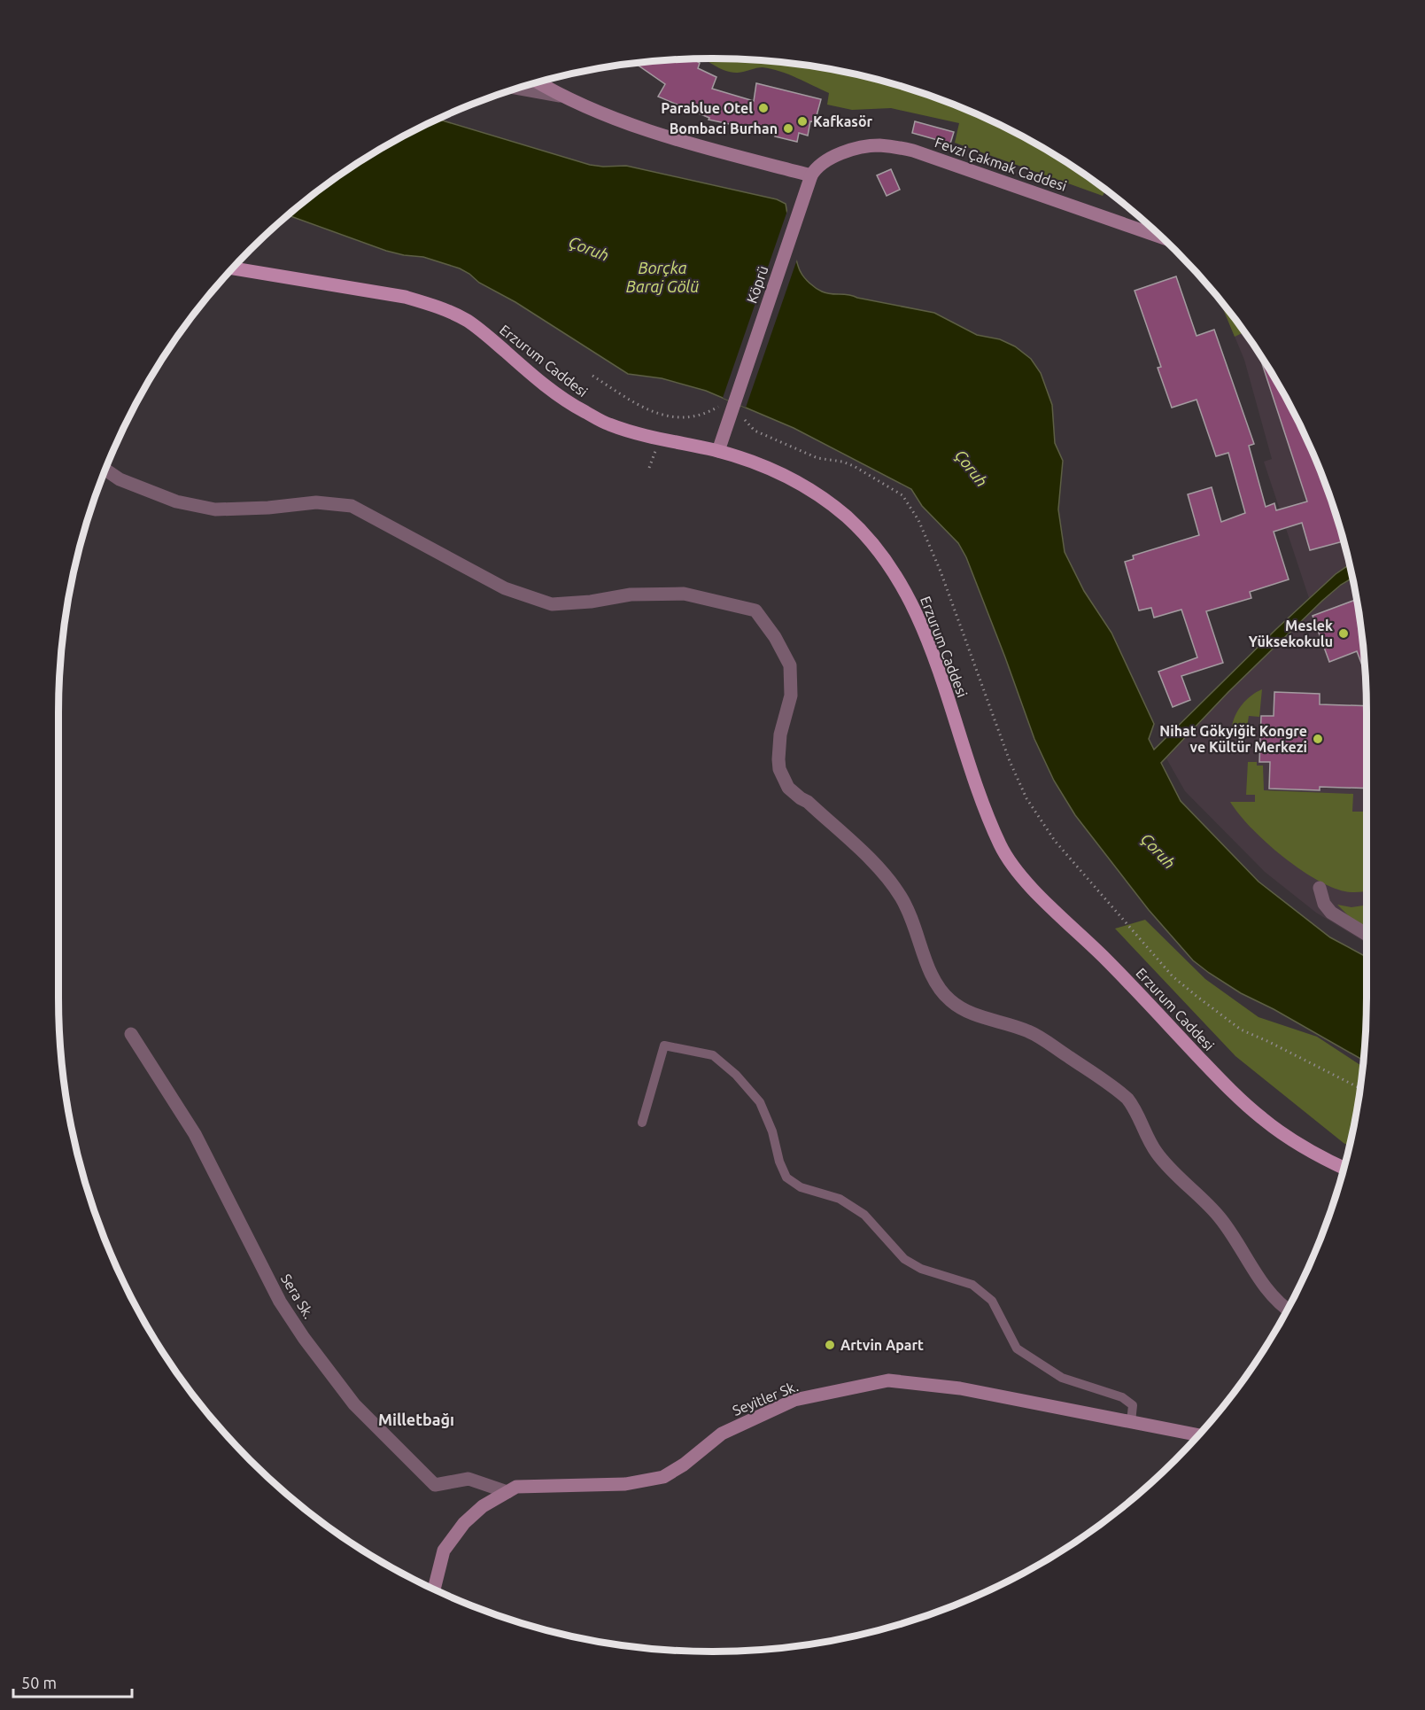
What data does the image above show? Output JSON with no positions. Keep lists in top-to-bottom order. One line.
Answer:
{"streets":{"main road":["Erzurum Caddesi"],"street":["Fevzi Çakmak Caddesi","Köprü","Sera Sk.","Seyitler Sk."]},"crossings":[["Fevzi Çakmak Caddesi","Köprü"],["Köprü","Erzurum Caddesi"],["Sera Sk.","Seyitler Sk."]],"districts":["Milletbağı"],"water":["Çoruh","Borçka Baraj Gölü"],"places":["Parablue Otel","Kafkasör","Bombaci Burhan","Meslek Yüksekokulu","Nihat Gökyiğit Kongre ve Kültür Merkezi","Artvin Apart"],"scale_bar":"50 m"}
